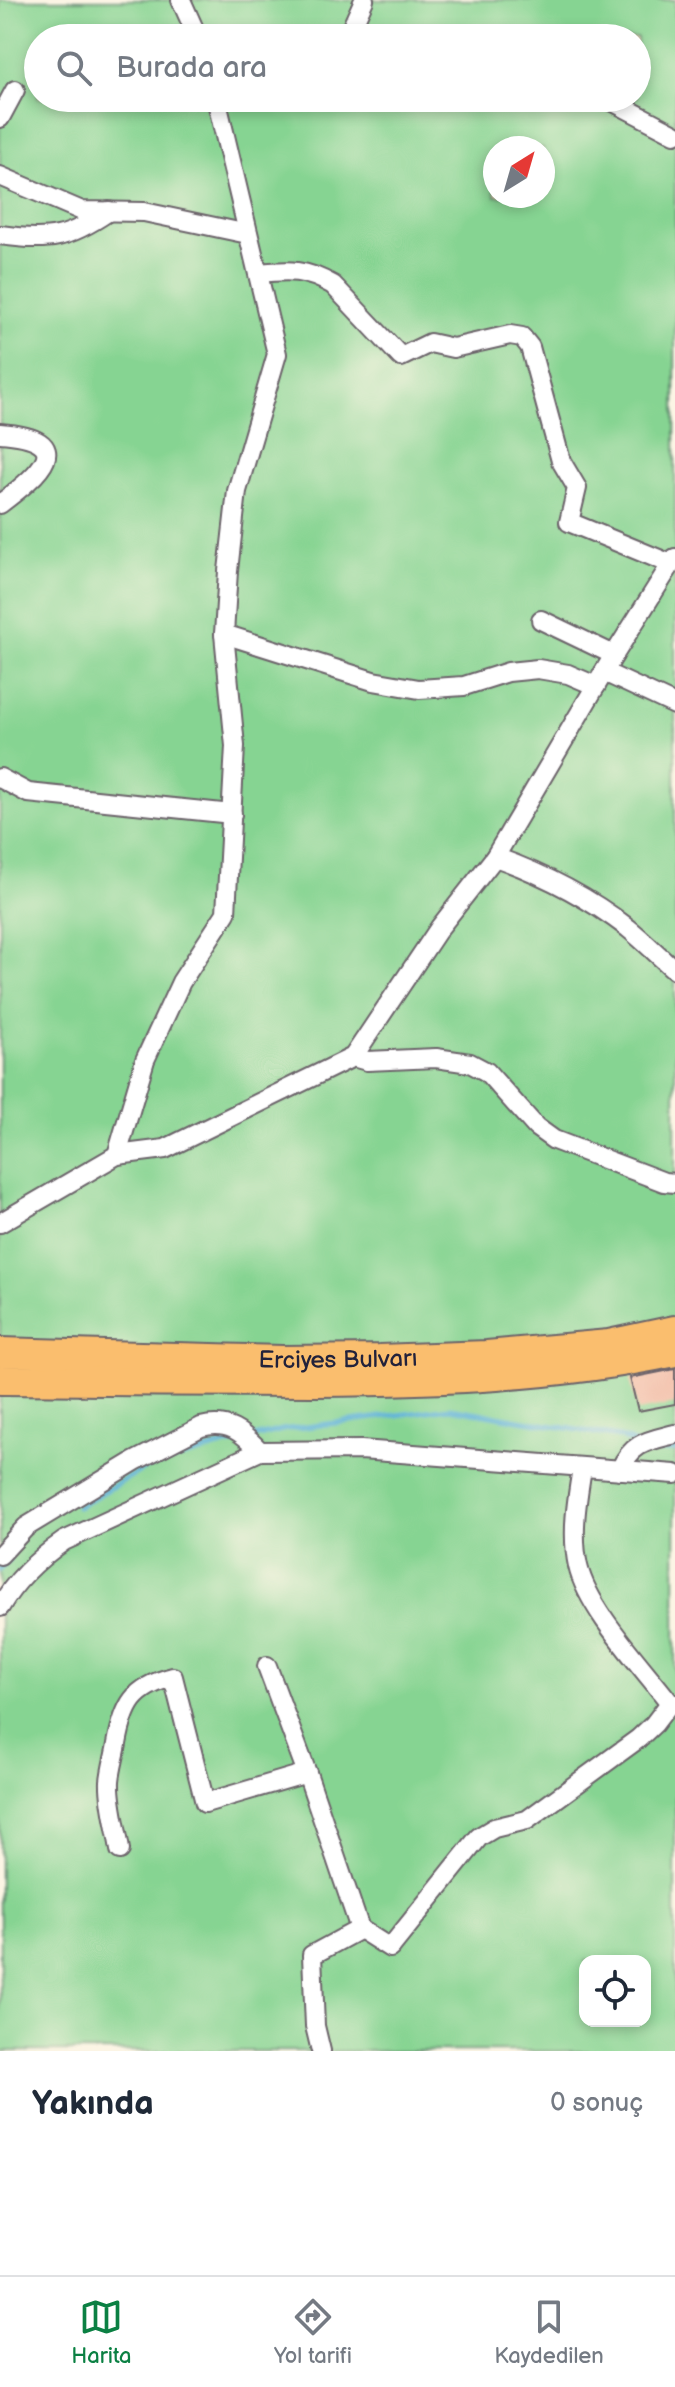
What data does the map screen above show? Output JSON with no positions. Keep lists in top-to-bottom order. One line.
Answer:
{"streets":{"highway":["Erciyes Bulvarı"]},"north":"top right","page":{"search":"Burada ara","heading":["Yakında","0 sonuç"],"nav":["Harita","Yol tarifi","Kaydedilen"]}}
